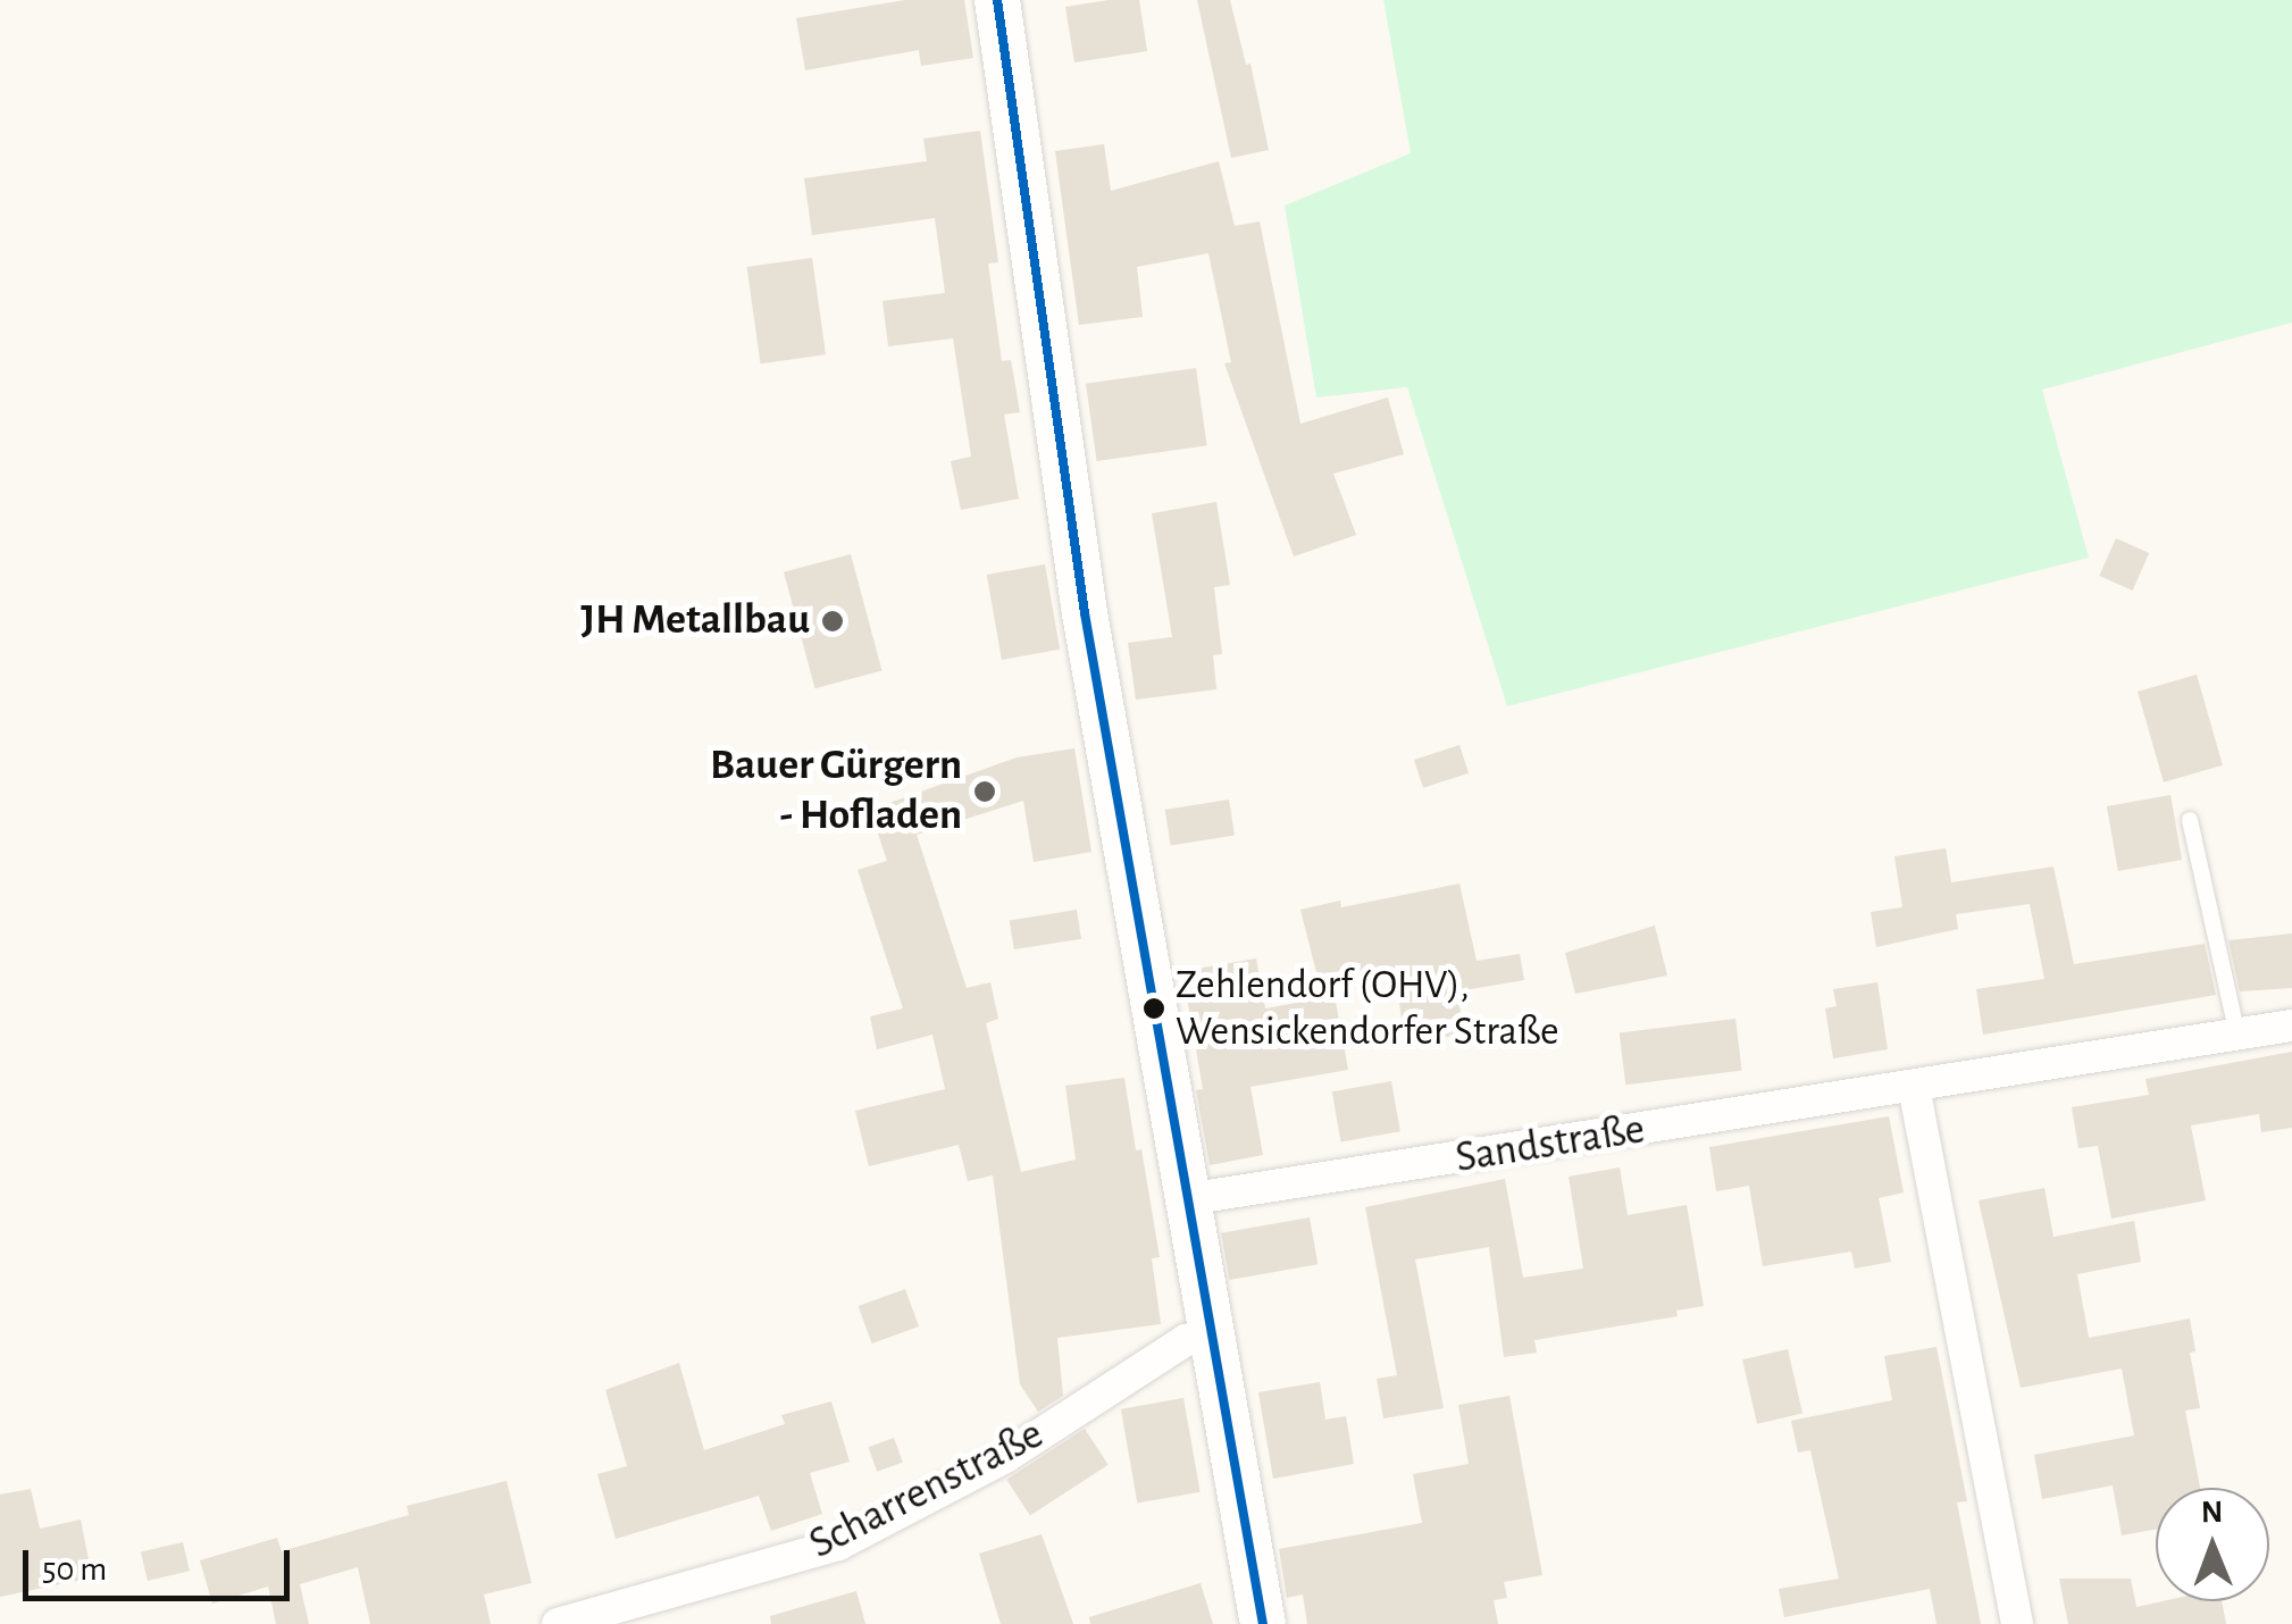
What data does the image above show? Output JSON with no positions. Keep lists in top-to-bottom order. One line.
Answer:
{"streets":{"street":["Sandstraße","Scharrenstraße"]},"places":["JH Metallbau","Bauer Gürgern - Hofladen","Zehlendorf (OHV), Wensickendorfer Straße"],"scale_bar":"50 m","north":"top"}
